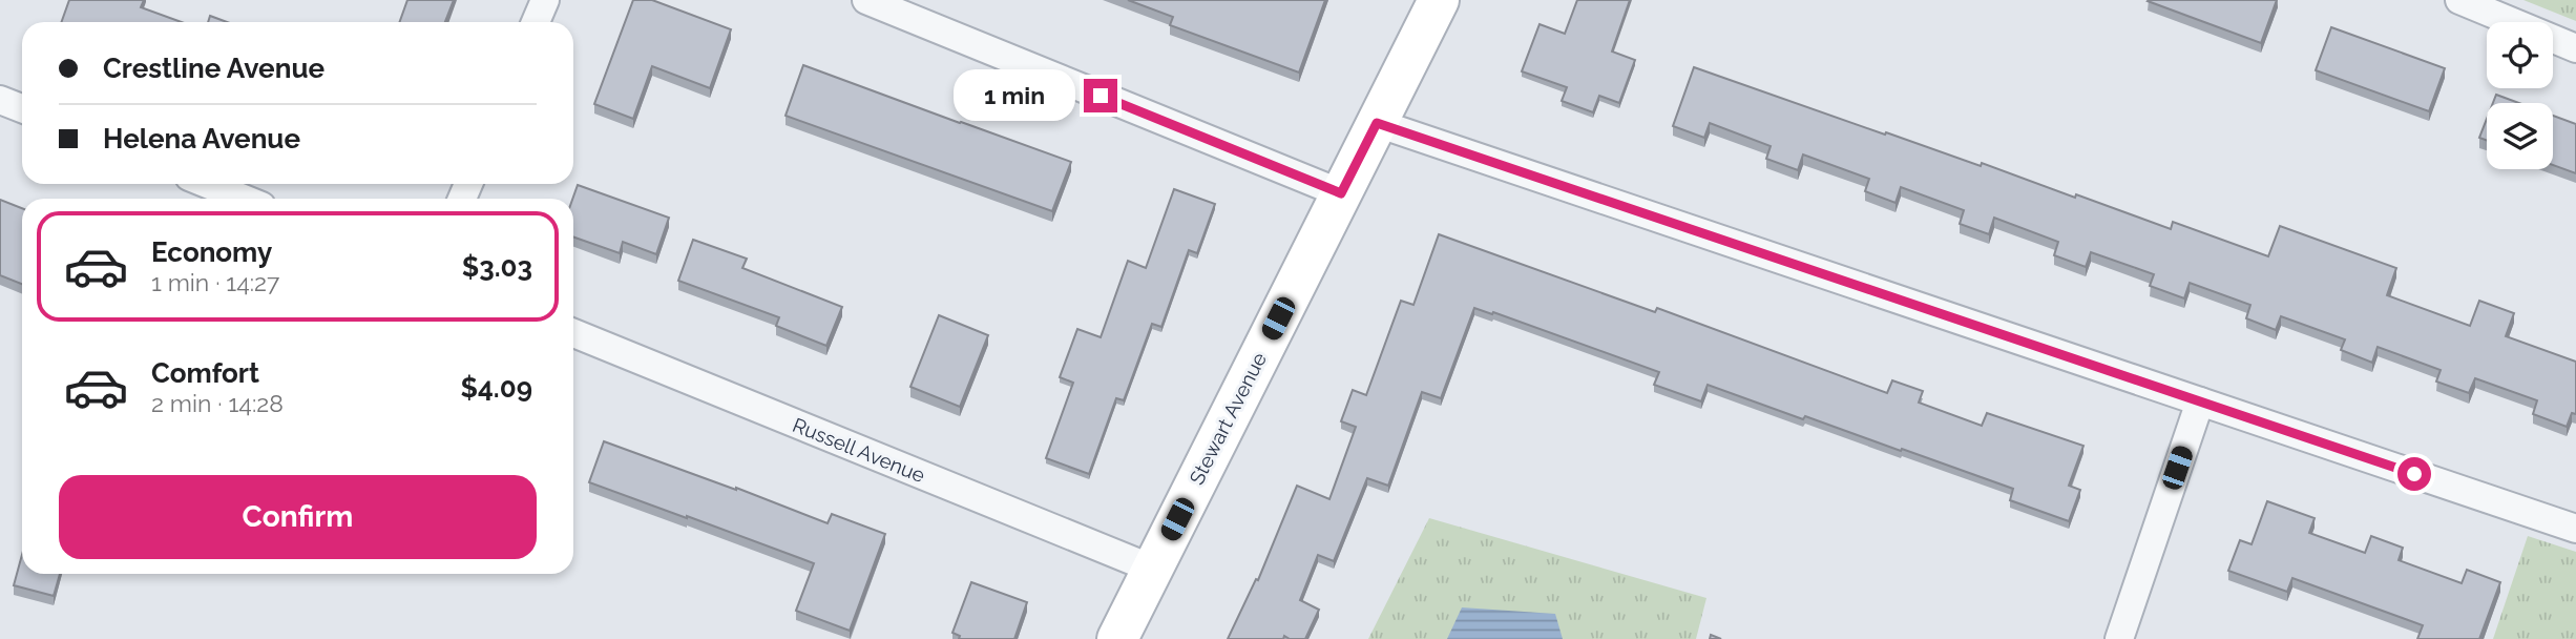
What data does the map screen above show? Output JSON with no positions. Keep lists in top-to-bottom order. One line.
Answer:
{"streets":{"main road":["Stewart Avenue"],"street":["Russell Avenue"]},"crossings":[["Stewart Avenue","Russell Avenue"]],"page":{"banner":["Crestline Avenue","Helena Avenue"],"bubble":"1 min","list":[{"name":"Economy","note":"1 min · 14:27","value":"$3.03"},{"name":"Comfort","note":"2 min · 14:28","value":"$4.09"}],"buttons":"Confirm"}}
